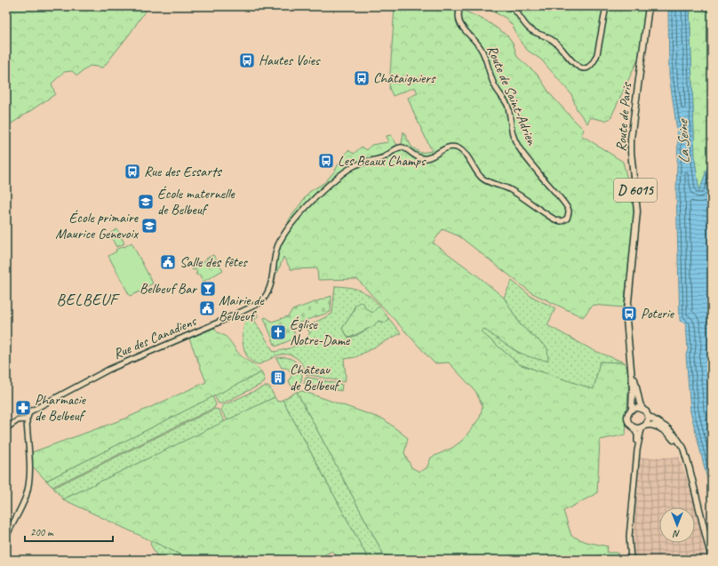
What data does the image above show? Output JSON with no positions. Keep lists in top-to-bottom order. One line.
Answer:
{"streets":{"main road":["Route de Saint-Adrien","Route de Paris","D 6015","Rue des Canadiens"]},"crossings":[["Route de Saint-Adrien","Rue des Canadiens"],["Route de Paris","D 6015"]],"districts":["BELBEUF"],"water":["La Seine"],"places":{"bus stop":["Hautes Voies","Châtaigniers","Les Beaux Champs","Rue des Essarts","Poterie"],"school or university":["École maternelle de Belbeuf","École primaire Maurice Genevoix"],"public building":["Salle des fêtes","Mairie de Belbeuf"],"bar":["Belbeuf Bar"],"church":["Église Notre-Dame"],"building":["Château de Belbeuf"],"pharmacy":["Pharmacie de Belbeuf"]},"scale_bar":"200 m","north":"bottom"}
